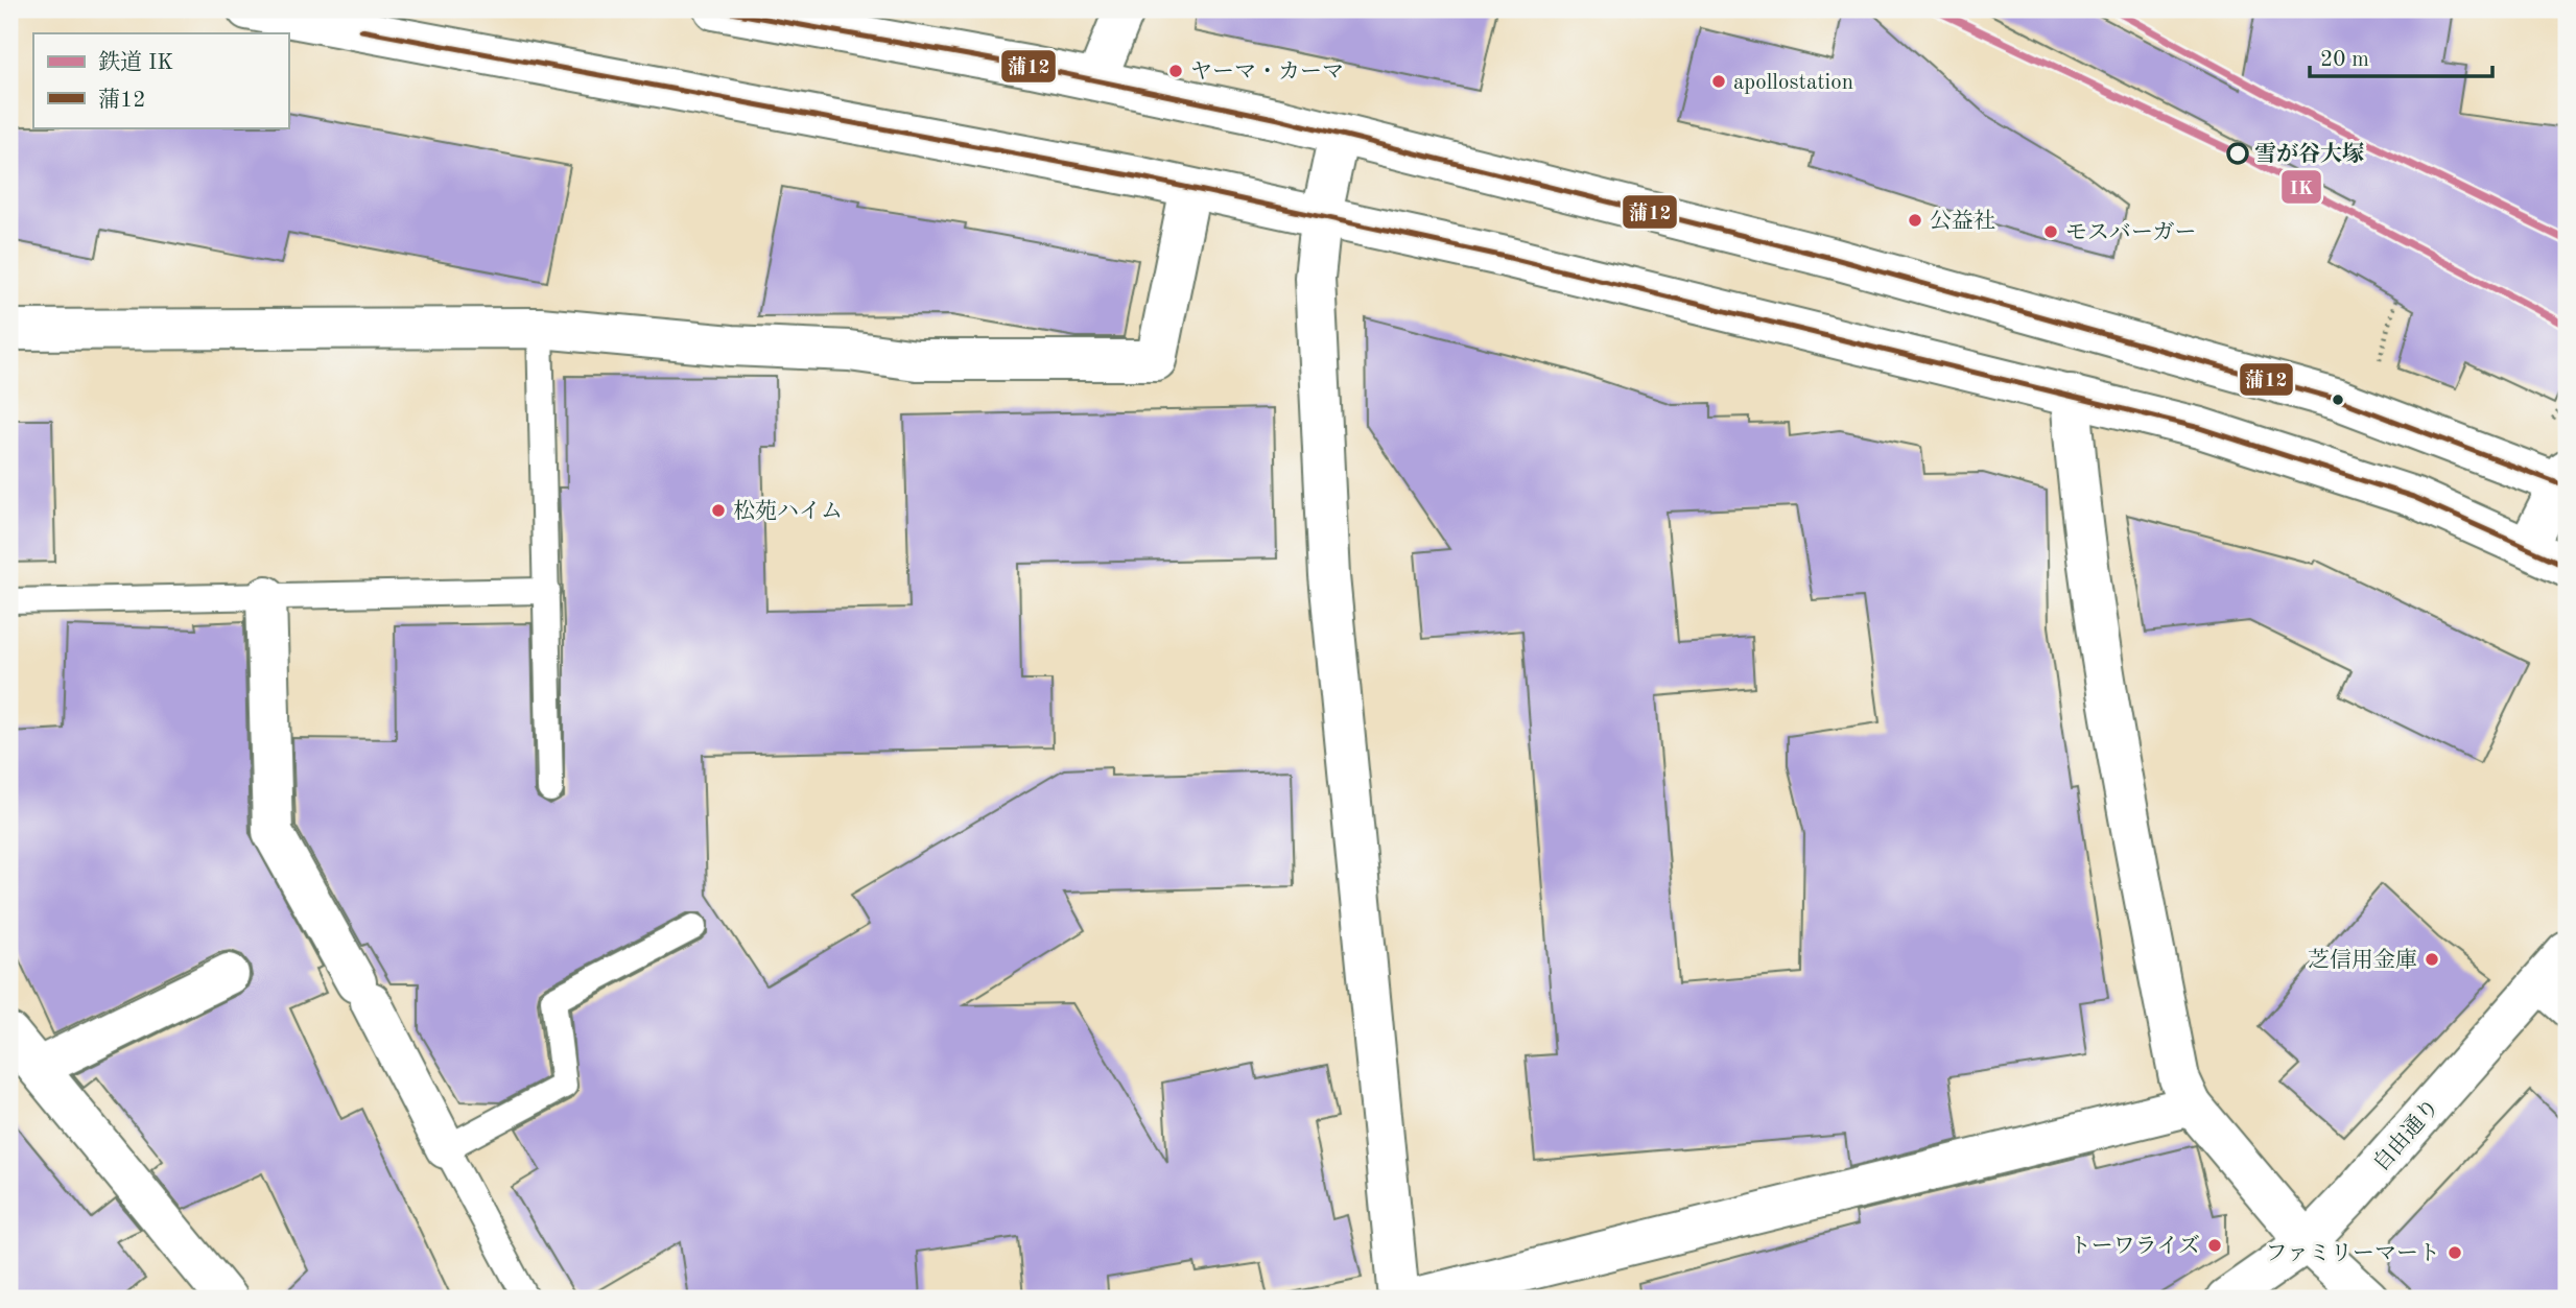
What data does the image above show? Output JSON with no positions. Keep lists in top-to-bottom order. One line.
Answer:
{"streets":{"street":["自由通り"]},"places":["ヤーマ・カーマ","apollostation","雪が谷大塚","公益社","モスバーガー","松苑ハイム","芝信用金庫","トーワライズ","ファミリーマート"],"lines":["rail line IK","transit line 蒲12"],"legend":["鉄道 IK","蒲12"],"scale_bar":"20 m"}
